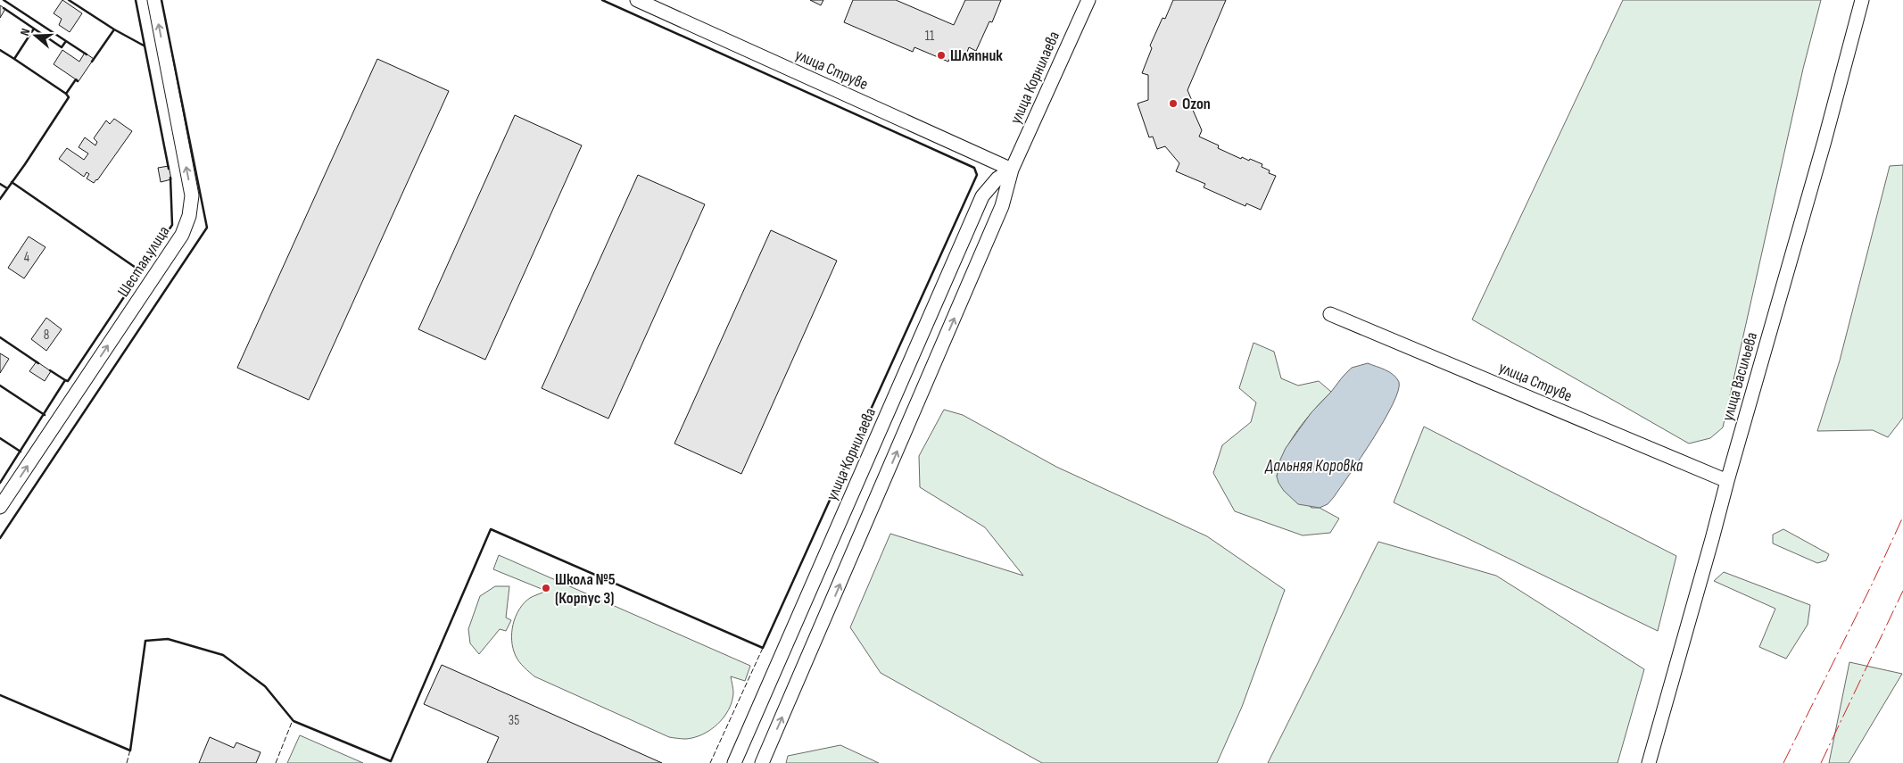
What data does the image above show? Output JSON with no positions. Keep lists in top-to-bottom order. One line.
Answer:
{"streets":{"street":["улица Струве","улица Корнилаева","Шестая улица","улица Васильева"]},"crossings":[["улица Струве","улица Корнилаева"],["улица Струве","улица Васильева"]],"one_way":["Шестая улица"],"water":["Дальняя Коровка"],"places":["Шляпник","Ozon","Школа №5 (Корпус 3)"],"house_numbers":["11","4","8","35"],"north":"left"}
